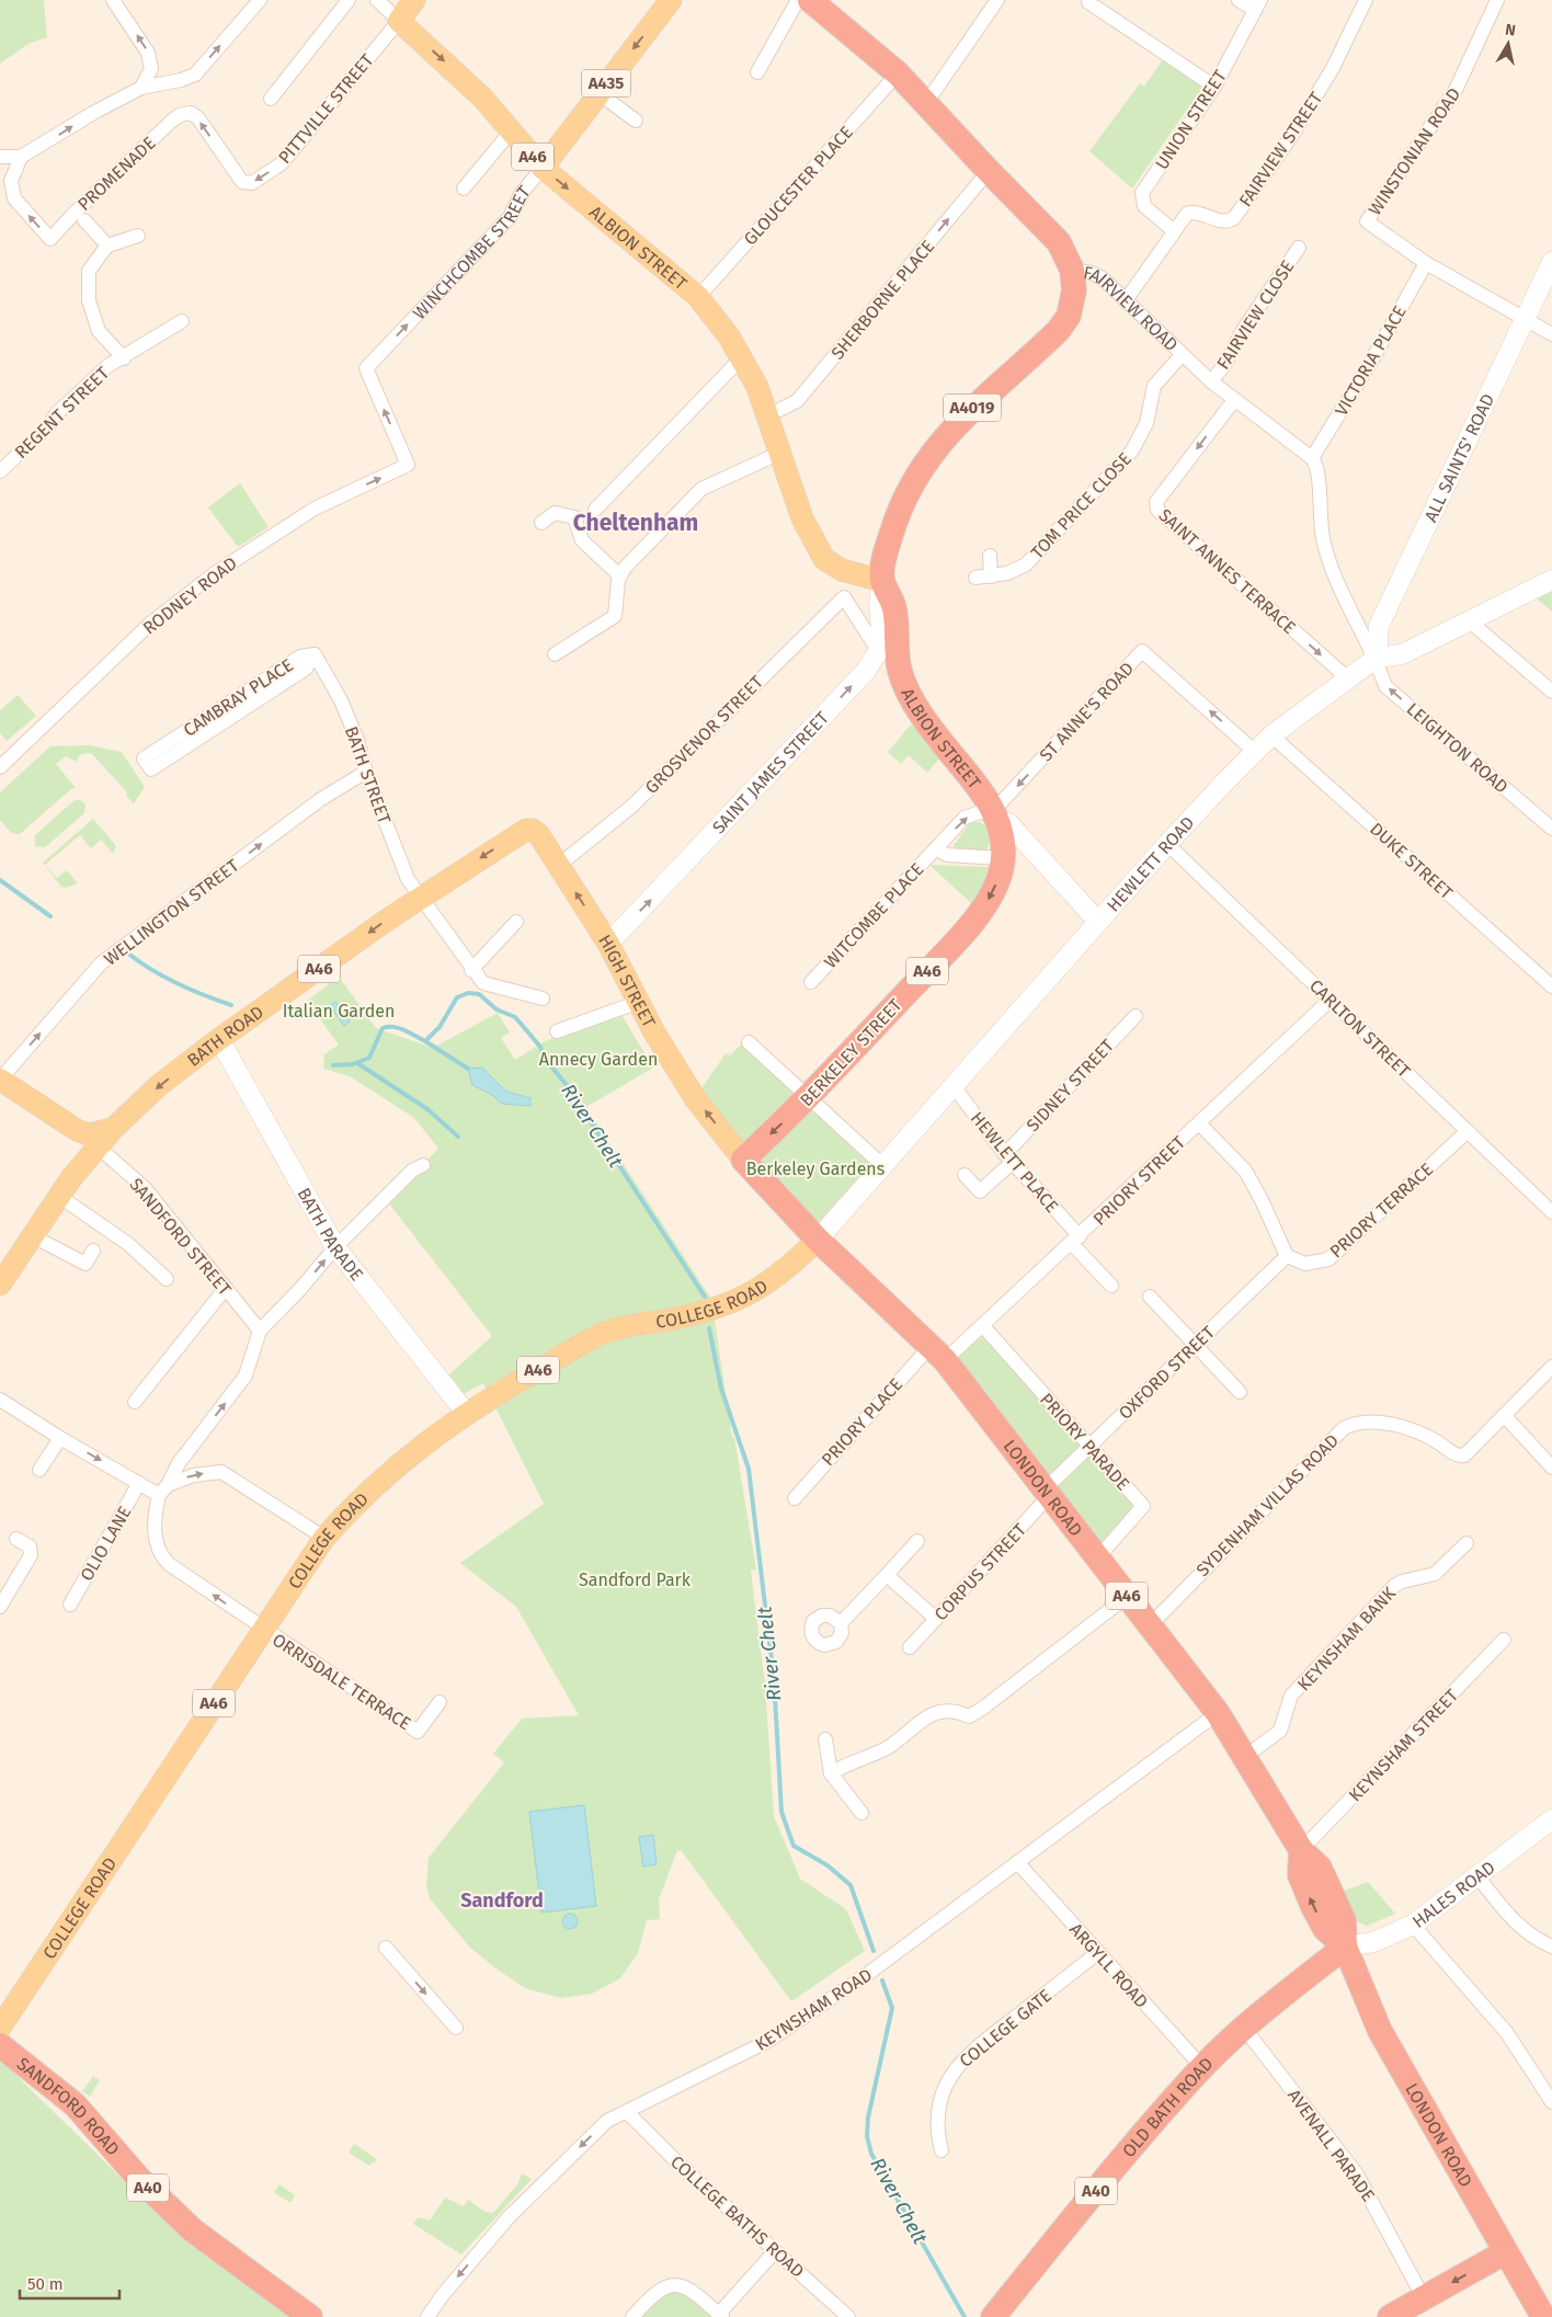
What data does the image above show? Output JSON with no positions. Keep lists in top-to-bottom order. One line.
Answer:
{"streets":{"highway":["A46","ALBION STREET","FAIRVIEW ROAD","A4019","BERKELEY STREET","LONDON ROAD","SANDFORD ROAD","OLD BATH ROAD","A40"],"main road":["A435","WINCHCOMBE STREET","HIGH STREET","BATH ROAD","COLLEGE ROAD"],"street":["PITTVILLE STREET","UNION STREET","FAIRVIEW STREET","WINSTONIAN ROAD","PROMENADE","GLOUCESTER PLACE","SHERBORNE PLACE","FAIRVIEW CLOSE","VICTORIA PLACE","REGENT STREET","ALL SAINTS' ROAD","TOM PRICE CLOSE","SAINT ANNES TERRACE","RODNEY ROAD","CAMBRAY PLACE","ST ANNE'S ROAD","GROSVENOR STREET","LEIGHTON ROAD","SAINT JAMES STREET","BATH STREET","DUKE STREET","HEWLETT ROAD","WELLINGTON STREET","WITCOMBE PLACE","CARLTON STREET","SIDNEY STREET","HEWLETT PLACE","PRIORY STREET","PRIORY TERRACE","BATH PARADE","SANDFORD STREET","OXFORD STREET","PRIORY PLACE","PRIORY PARADE","SYDENHAM VILLAS ROAD","OLIO LANE","CORPUS STREET","KEYNSHAM BANK","ORRISDALE TERRACE","KEYNSHAM STREET","HALES ROAD","ARGYLL ROAD","KEYNSHAM ROAD","COLLEGE GATE","AVENALL PARADE","COLLEGE BATHS ROAD"]},"crossings":[["PITTVILLE STREET","PROMENADE"],["PITTVILLE STREET","ALBION STREET"],["UNION STREET","FAIRVIEW STREET"],["FAIRVIEW STREET","FAIRVIEW ROAD"],["WINSTONIAN ROAD","VICTORIA PLACE"],["WINSTONIAN ROAD","ALL SAINTS' ROAD"],["GLOUCESTER PLACE","ALBION STREET"],["GLOUCESTER PLACE","FAIRVIEW ROAD"],["ALBION STREET","WINCHCOMBE STREET"],["ALBION STREET","SHERBORNE PLACE"],["ALBION STREET","A4019"],["ALBION STREET","ST ANNE'S ROAD"],["ALBION STREET","HEWLETT ROAD"],["ALBION STREET","WITCOMBE PLACE"],["ALBION STREET","BERKELEY STREET"],["WINCHCOMBE STREET","RODNEY ROAD"],["SHERBORNE PLACE","FAIRVIEW ROAD"],["FAIRVIEW ROAD","FAIRVIEW CLOSE"],["FAIRVIEW ROAD","VICTORIA PLACE"],["FAIRVIEW ROAD","A4019"],["FAIRVIEW ROAD","TOM PRICE CLOSE"],["FAIRVIEW ROAD","SAINT ANNES TERRACE"],["ALL SAINTS' ROAD","LEIGHTON ROAD"],["ALL SAINTS' ROAD","HEWLETT ROAD"],["SAINT ANNES TERRACE","HEWLETT ROAD"],["CAMBRAY PLACE","BATH STREET"],["ST ANNE'S ROAD","HEWLETT ROAD"],["ST ANNE'S ROAD","WITCOMBE PLACE"],["ST ANNE'S ROAD","BERKELEY STREET"],["GROSVENOR STREET","SAINT JAMES STREET"],["GROSVENOR STREET","HIGH STREET"],["LEIGHTON ROAD","HEWLETT ROAD"],["SAINT JAMES STREET","HIGH STREET"],["BATH STREET","WELLINGTON STREET"],["BATH STREET","BATH ROAD"],["DUKE STREET","HEWLETT ROAD"],["HEWLETT ROAD","CARLTON STREET"],["HEWLETT ROAD","HEWLETT PLACE"],["HEWLETT ROAD","COLLEGE ROAD"],["HEWLETT ROAD","LONDON ROAD"],["WITCOMBE PLACE","BERKELEY STREET"],["HIGH STREET","BATH ROAD"],["HIGH STREET","BERKELEY STREET"],["HIGH STREET","LONDON ROAD"],["CARLTON STREET","PRIORY STREET"],["CARLTON STREET","PRIORY TERRACE"],["BATH ROAD","BATH PARADE"],["BATH ROAD","SANDFORD STREET"],["BERKELEY STREET","LONDON ROAD"],["SIDNEY STREET","HEWLETT PLACE"],["HEWLETT PLACE","PRIORY STREET"],["PRIORY STREET","PRIORY PLACE"],["PRIORY STREET","PRIORY PARADE"],["PRIORY STREET","LONDON ROAD"],["PRIORY TERRACE","OXFORD STREET"],["BATH PARADE","COLLEGE ROAD"],["COLLEGE ROAD","LONDON ROAD"],["COLLEGE ROAD","ORRISDALE TERRACE"],["OXFORD STREET","PRIORY PARADE"],["OXFORD STREET","LONDON ROAD"],["OXFORD STREET","CORPUS STREET"],["PRIORY PLACE","LONDON ROAD"],["PRIORY PARADE","LONDON ROAD"],["LONDON ROAD","SYDENHAM VILLAS ROAD"],["LONDON ROAD","CORPUS STREET"],["LONDON ROAD","KEYNSHAM BANK"],["LONDON ROAD","KEYNSHAM STREET"],["LONDON ROAD","HALES ROAD"],["LONDON ROAD","KEYNSHAM ROAD"],["LONDON ROAD","OLD BATH ROAD"],["HALES ROAD","OLD BATH ROAD"],["ARGYLL ROAD","KEYNSHAM ROAD"],["ARGYLL ROAD","COLLEGE GATE"],["ARGYLL ROAD","OLD BATH ROAD"],["KEYNSHAM ROAD","COLLEGE BATHS ROAD"],["OLD BATH ROAD","AVENALL PARADE"]],"one_way":["SHERBORNE PLACE","RODNEY ROAD","SAINT JAMES STREET","WELLINGTON STREET","HIGH STREET","BATH ROAD","BERKELEY STREET"],"districts":["Cheltenham","Sandford"],"water":["River Chelt"],"parks":["Italian Garden","Annecy Garden","Berkeley Gardens","Sandford Park"],"scale_bar":"50 m","north":"top"}
